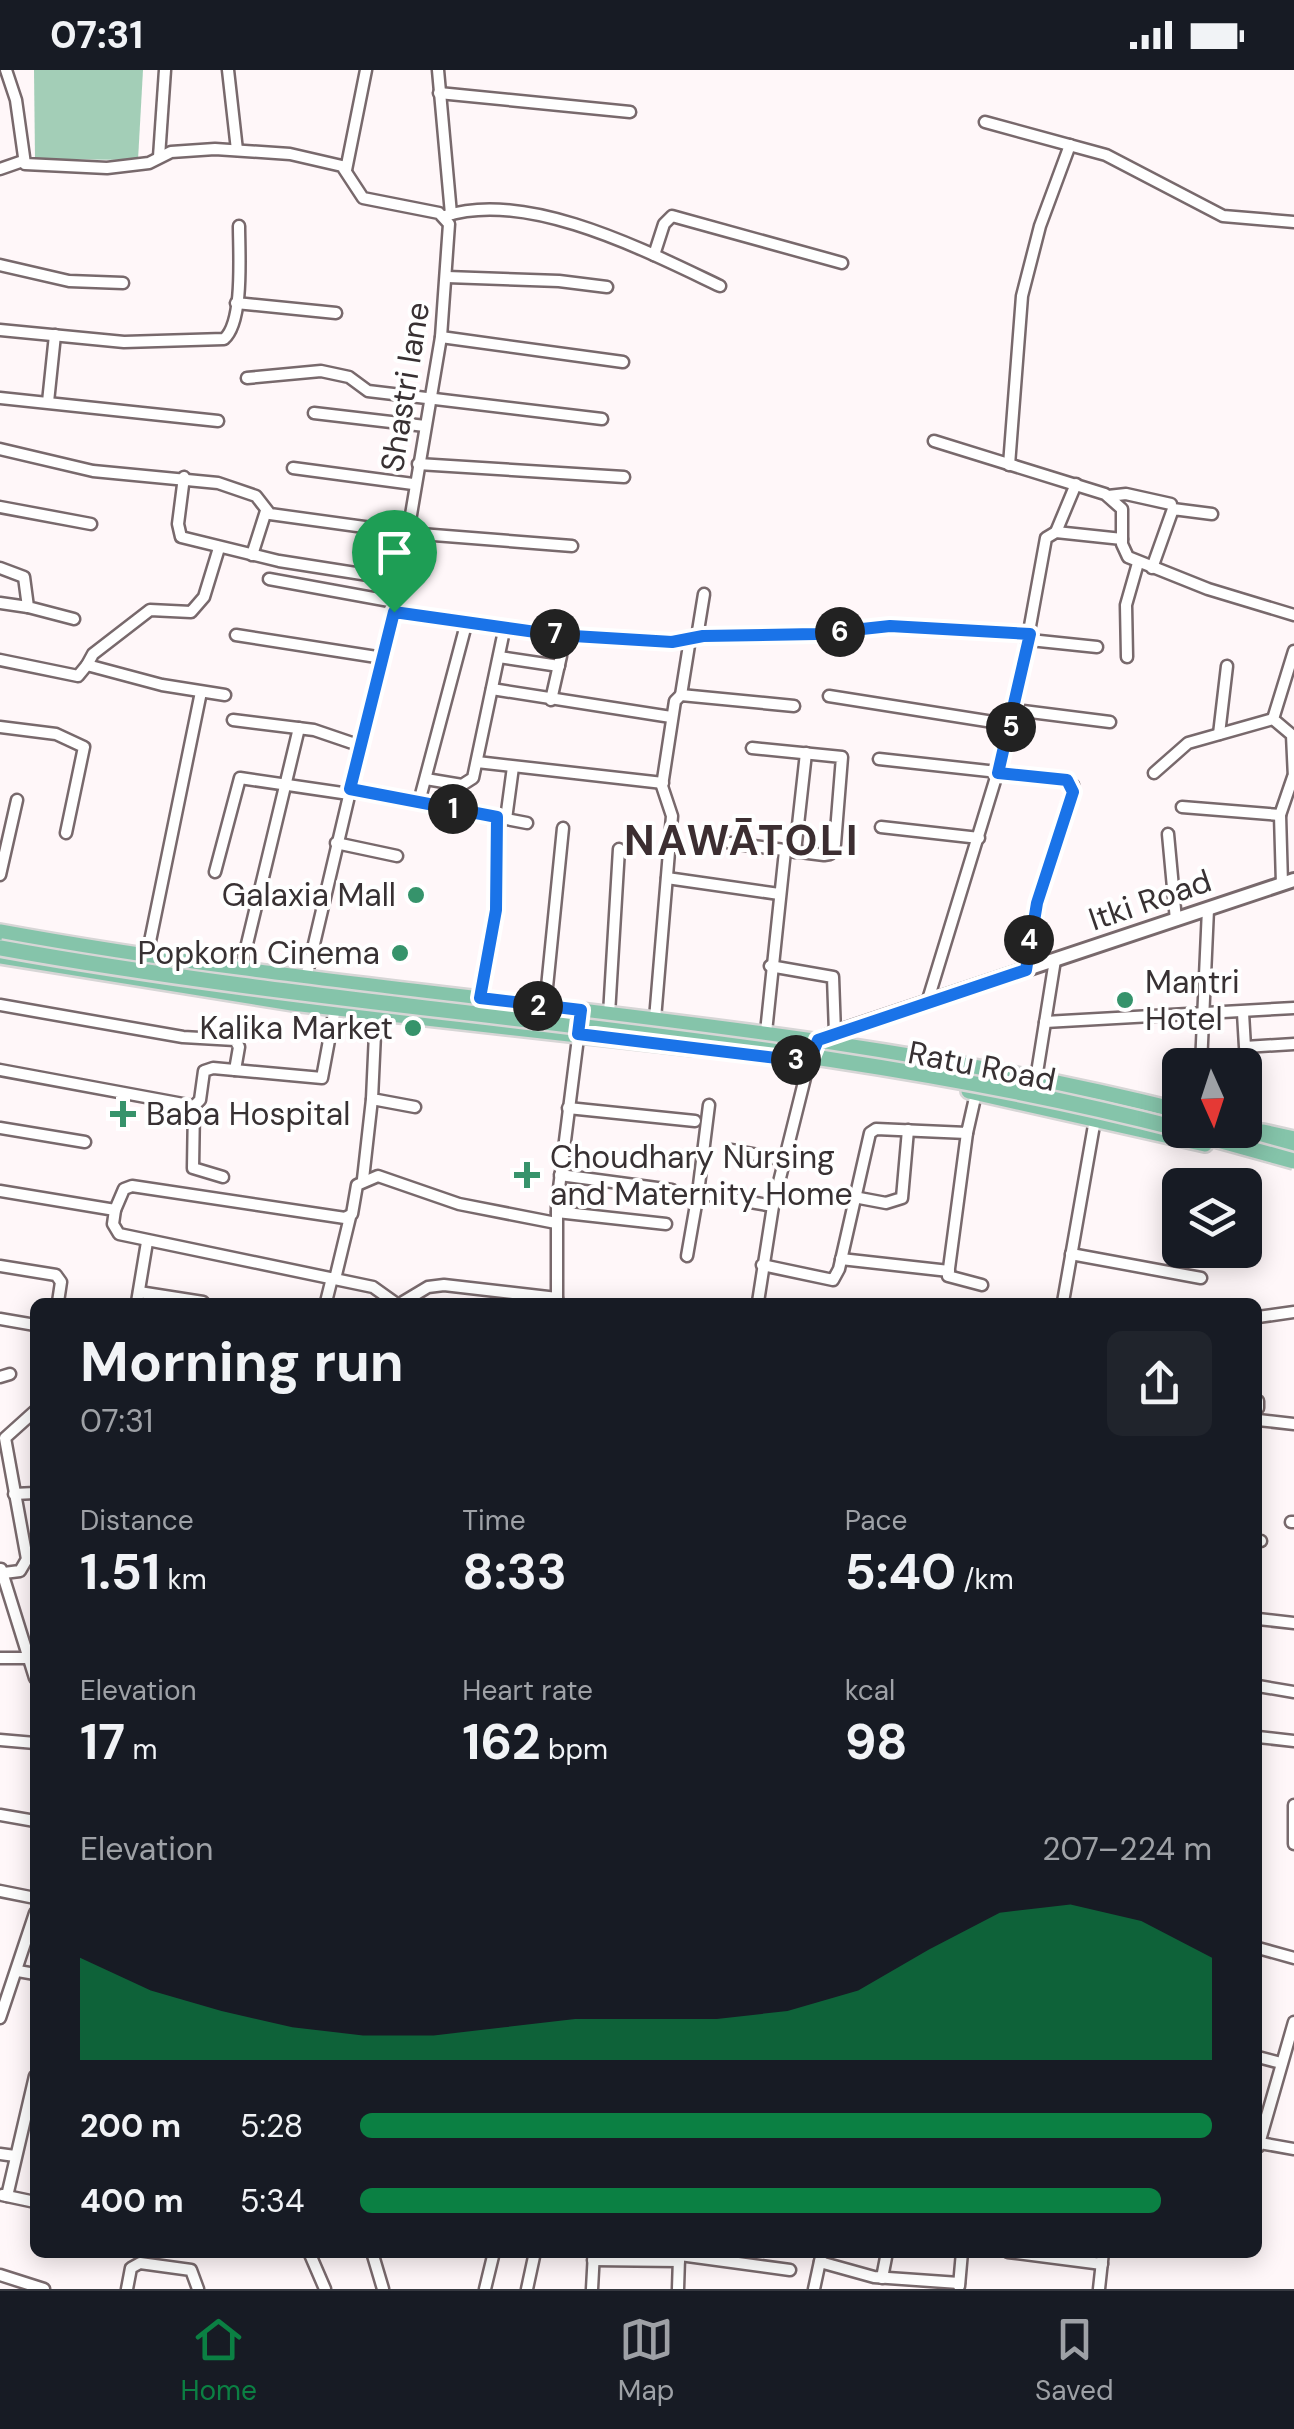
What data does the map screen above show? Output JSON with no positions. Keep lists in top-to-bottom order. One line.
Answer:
{"streets":{"main road":["Ratu Road"],"street":["Shastri lane","Itki Road"]},"crossings":[["Shastri lane","Ratu Road"],["Itki Road","Ratu Road"]],"districts":["NAWĀTOLI"],"places":{"other":["Galaxia Mall","Popkorn Cinema","Mantri Hotel","Kalika Market"],"health":["Baba Hospital","Choudhary Nursing and Maternity Home"]},"north":"bottom","page":{"status":"07:31","pins":["6","7","5","1","4","2","3"],"heading":["Morning run","07:31"],"stats":[["Distance","1.51 km"],["Time","8:33"],["Pace","5:40 /km"],["Elevation","17 m"],["Heart rate","162 bpm"],["kcal","98"]],"chart":["Elevation","207–224 m"],"list":[{"name":"200 m","note":"5:28"},{"name":"400 m","note":"5:34"}],"tabs":["Home","Map","Saved"]}}
